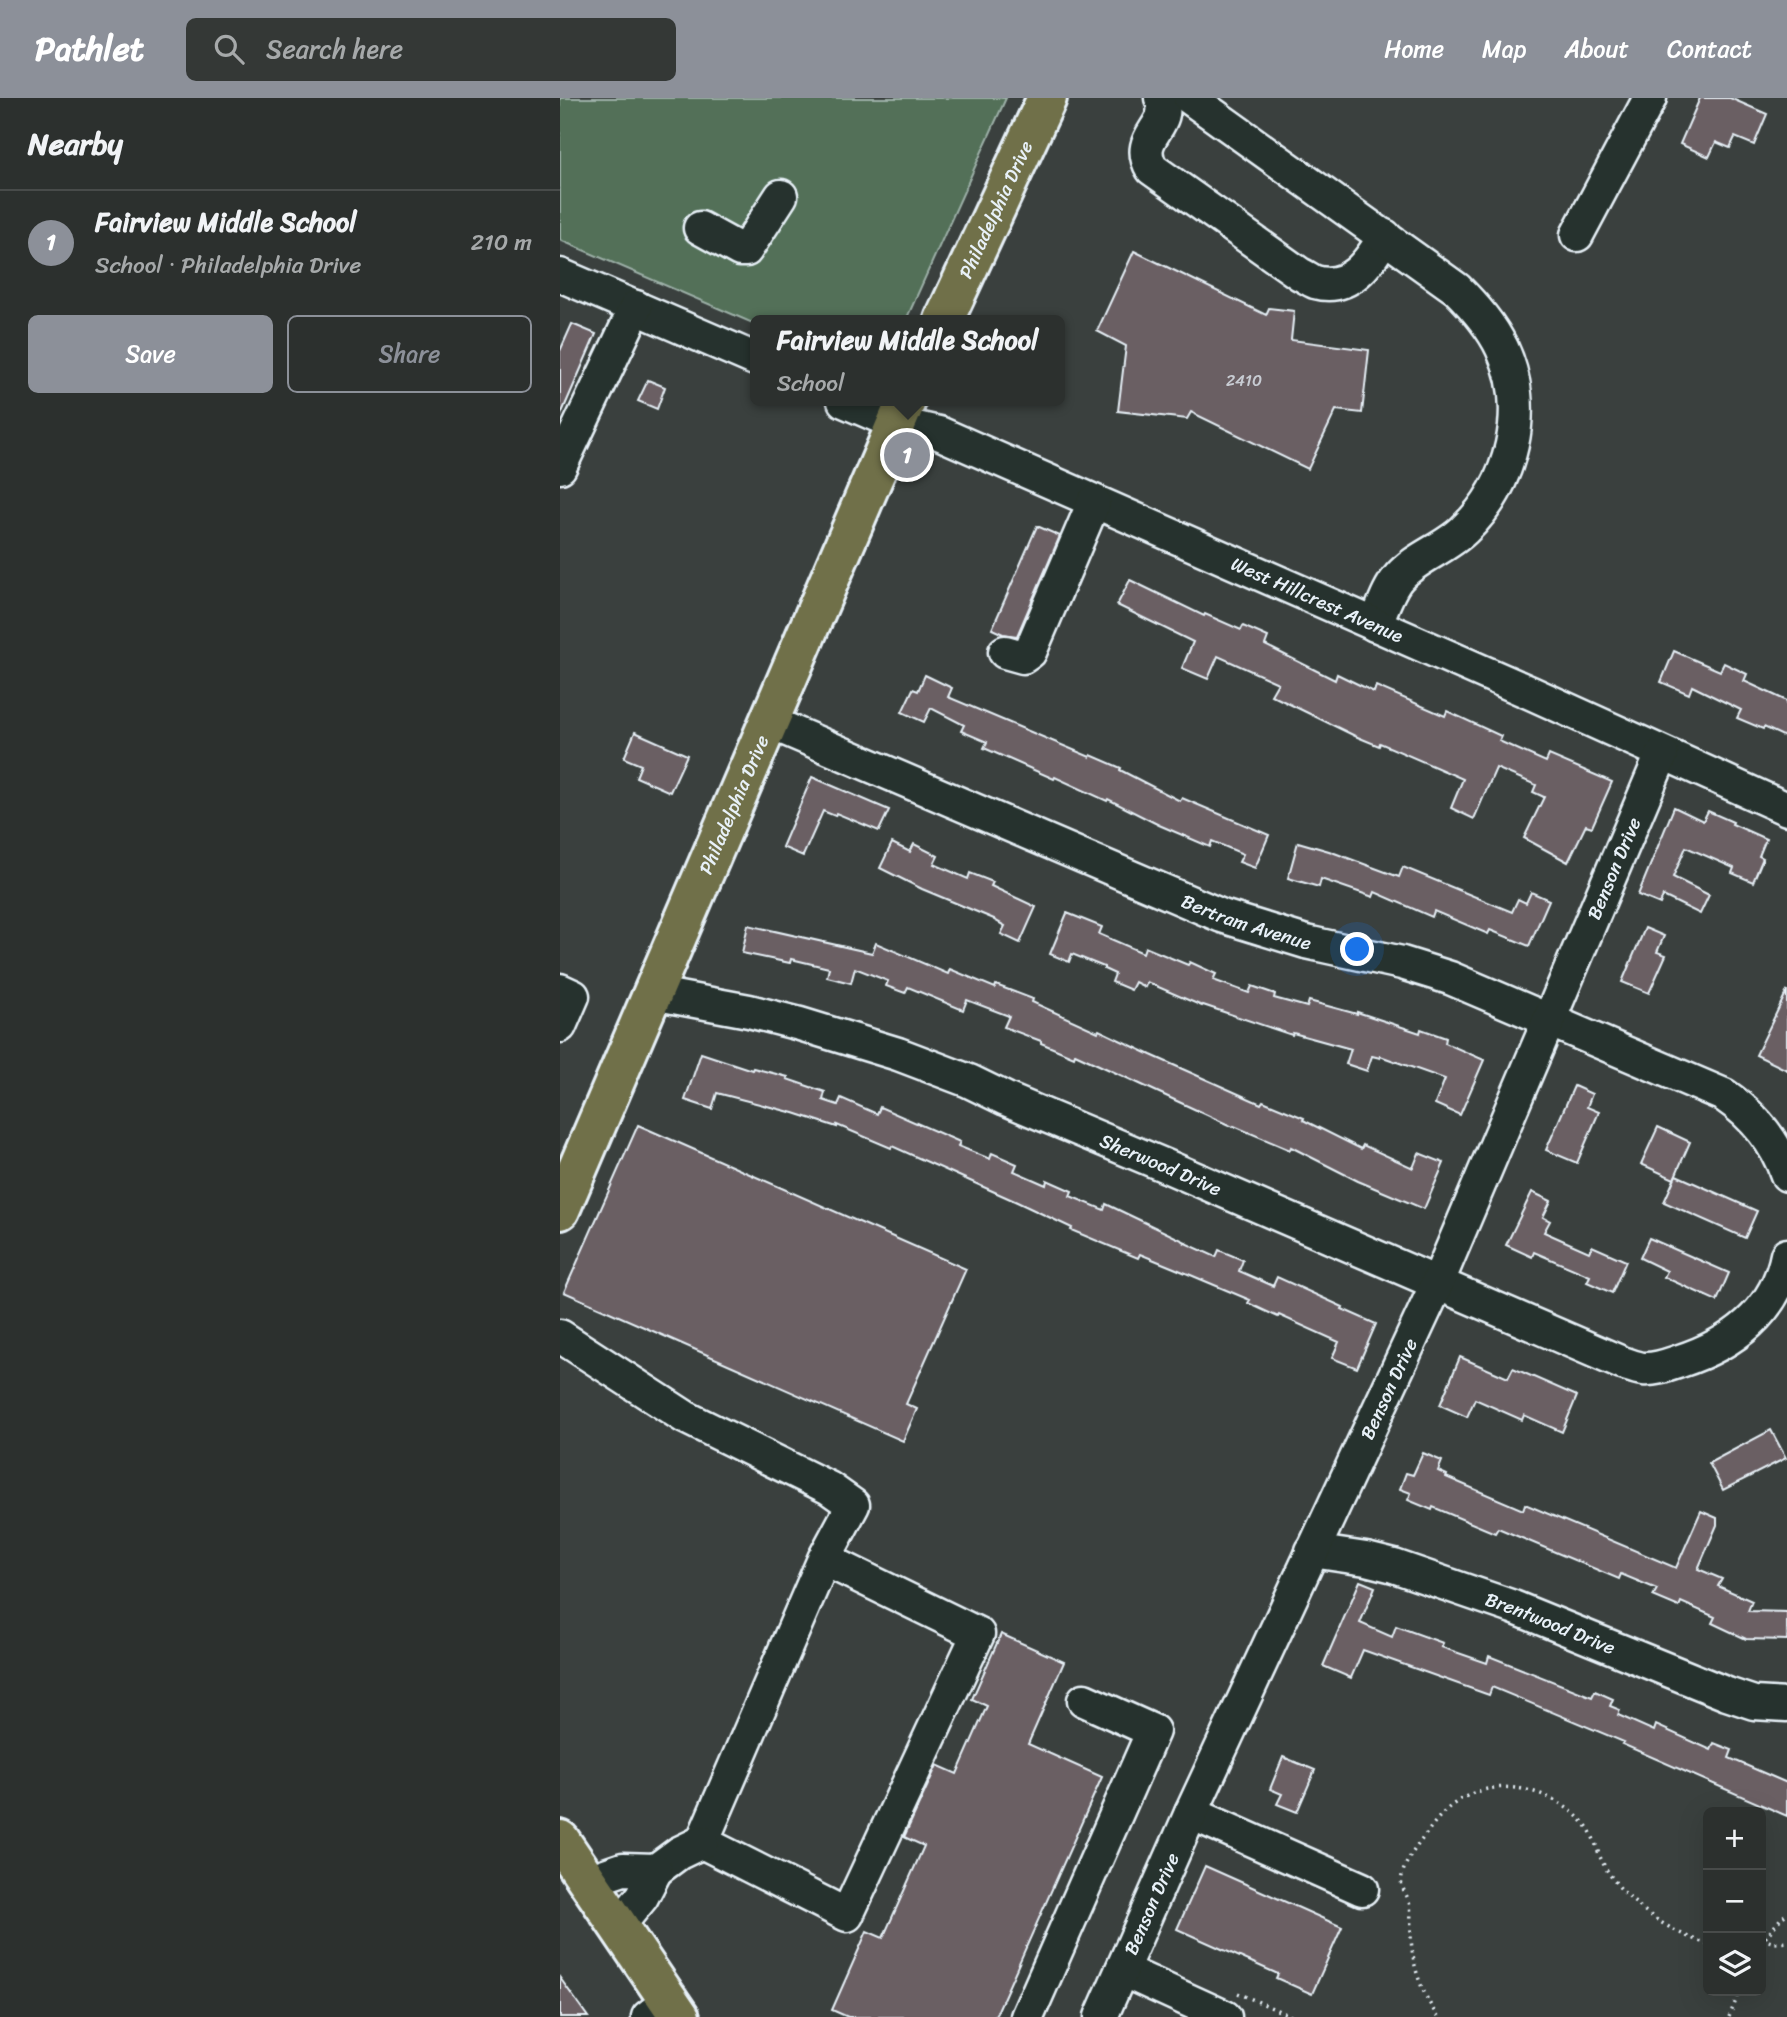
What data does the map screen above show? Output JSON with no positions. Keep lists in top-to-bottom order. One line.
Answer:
{"streets":{"main road":["Philadelphia Drive"],"street":["West Hillcrest Avenue","Benson Drive","Bertram Avenue","Sherwood Drive","Brentwood Drive"]},"crossings":[["Philadelphia Drive","West Hillcrest Avenue"],["Philadelphia Drive","Bertram Avenue"],["Philadelphia Drive","Sherwood Drive"],["West Hillcrest Avenue","Benson Drive"],["Benson Drive","Bertram Avenue"],["Benson Drive","Sherwood Drive"],["Benson Drive","Brentwood Drive"]],"house_numbers":["2410"],"page":{"header":"Pathlet","search":"Search here","nav":["Home","Map","About","Contact"],"heading":"Nearby","list":[{"mark":"1","name":"Fairview Middle School","note":"School · Philadelphia Drive","value":"210 m"}],"buttons":["Save","Share"],"popup":["Fairview Middle School","School"],"pins":"1","map_buttons":["+","−"]}}
